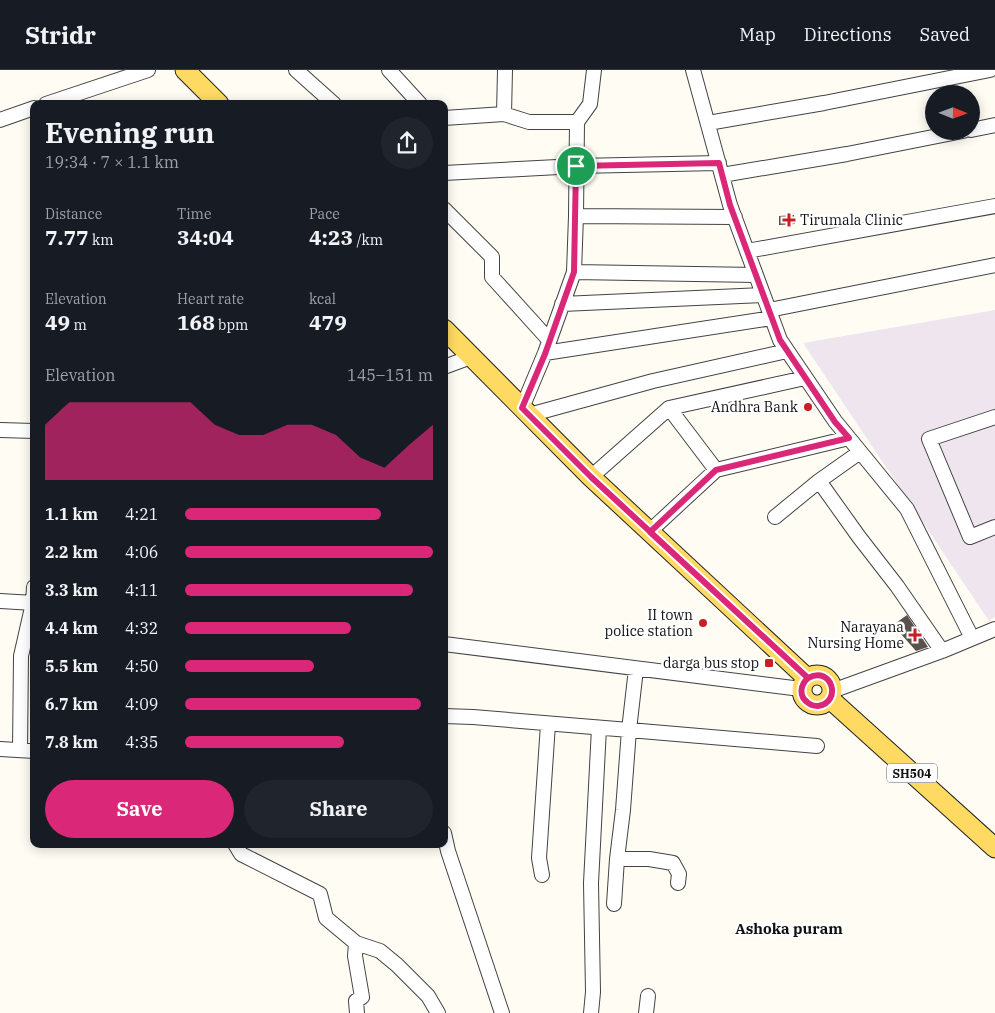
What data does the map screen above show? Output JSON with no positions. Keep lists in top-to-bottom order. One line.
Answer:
{"streets":{"main road":["SH504"]},"districts":["Ashoka puram"],"places":{"health":["Tirumala Clinic","Narayana Nursing Home"],"other":["Andhra Bank","II town police station"],"transit":["darga bus stop"]},"north":"right","page":{"header":"Stridr","nav":["Map","Directions","Saved"],"heading":["Evening run","19:34 · 7 × 1.1 km"],"stats":[["Distance","7.77 km"],["Time","34:04"],["Pace","4:23 /km"],["Elevation","49 m"],["Heart rate","168 bpm"],["kcal","479"]],"chart":["Elevation","145–151 m"],"list":[{"name":"1.1 km","note":"4:21"},{"name":"2.2 km","note":"4:06"},{"name":"3.3 km","note":"4:11"},{"name":"4.4 km","note":"4:32"},{"name":"5.5 km","note":"4:50"},{"name":"6.7 km","note":"4:09"},{"name":"7.8 km","note":"4:35"}],"buttons":["Save","Share"]}}
